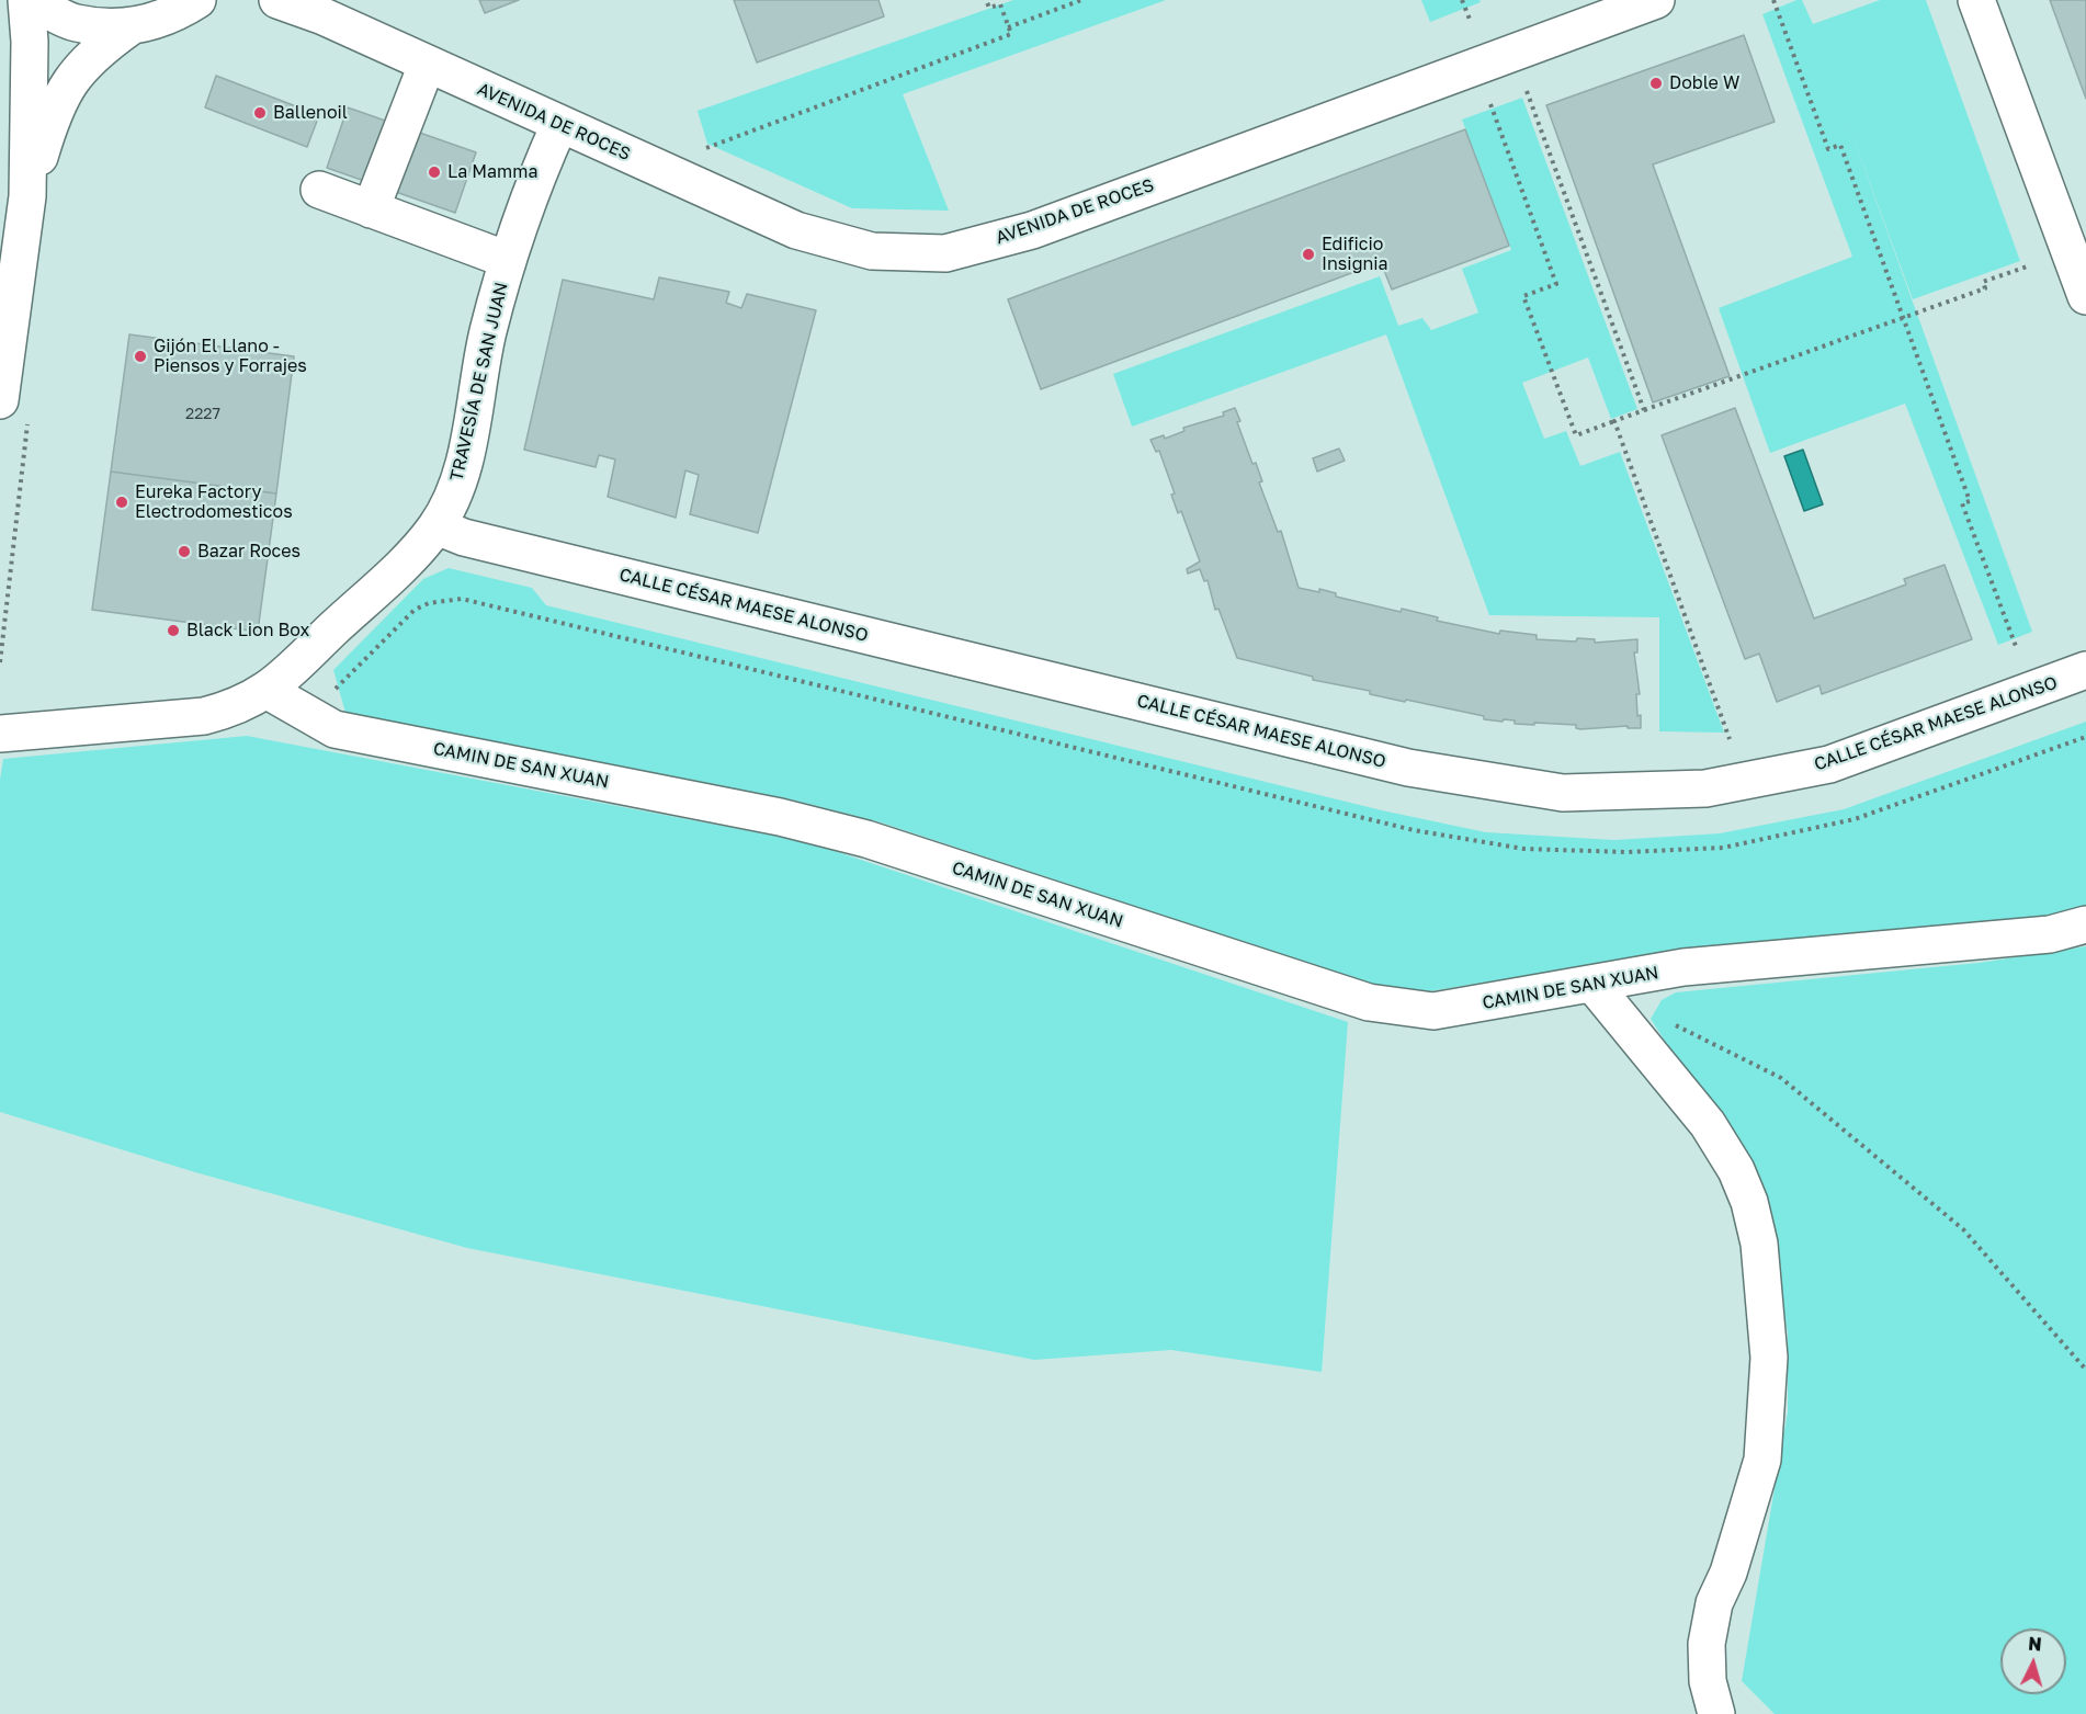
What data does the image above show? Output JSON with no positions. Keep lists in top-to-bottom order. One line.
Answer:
{"streets":{"street":["AVENIDA DE ROCES","TRAVESÍA DE SAN JUAN","CALLE CÉSAR MAESE ALONSO","CAMIN DE SAN XUAN"]},"crossings":[["AVENIDA DE ROCES","TRAVESÍA DE SAN JUAN"],["TRAVESÍA DE SAN JUAN","CALLE CÉSAR MAESE ALONSO"],["TRAVESÍA DE SAN JUAN","CAMIN DE SAN XUAN"]],"places":["Doble W","Ballenoil","La Mamma","Edificio Insignia","Gijón El Llano - Piensos y Forrajes","Eureka Factory Electrodomesticos","Bazar Roces","Black Lion Box"],"house_numbers":["2227"],"north":"top"}
